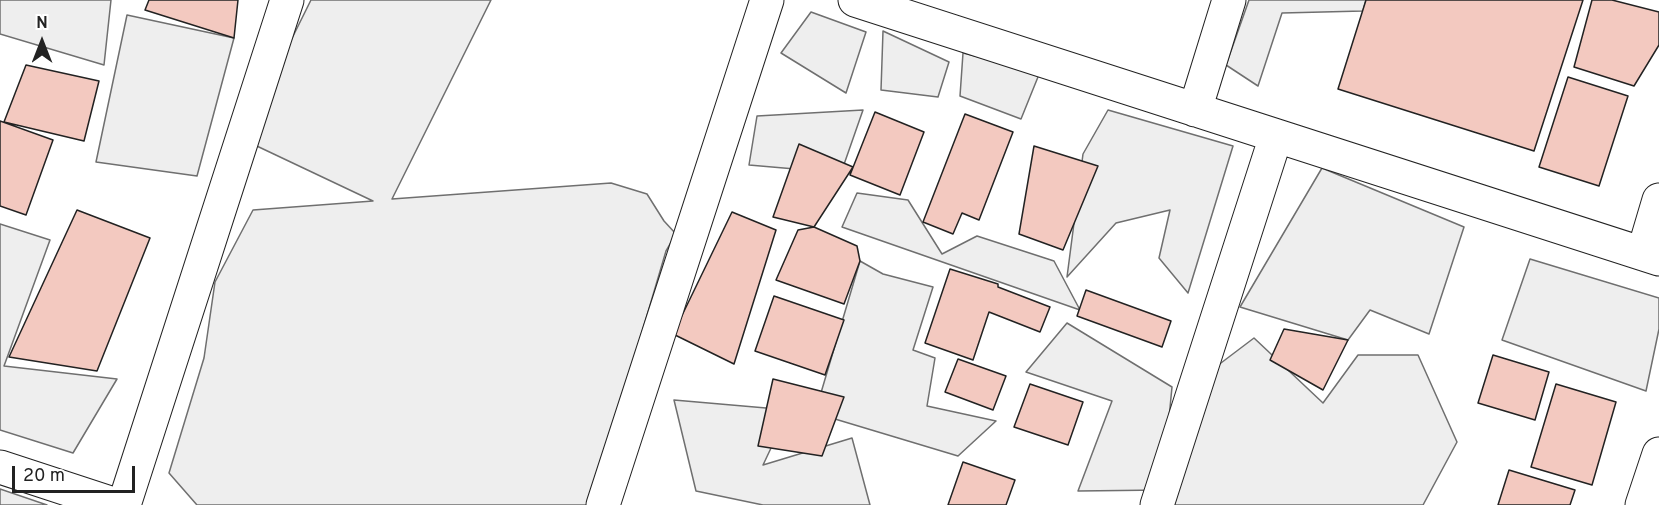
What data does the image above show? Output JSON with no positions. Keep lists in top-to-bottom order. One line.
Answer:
{"scale_bar":"20 m","north":"top"}
